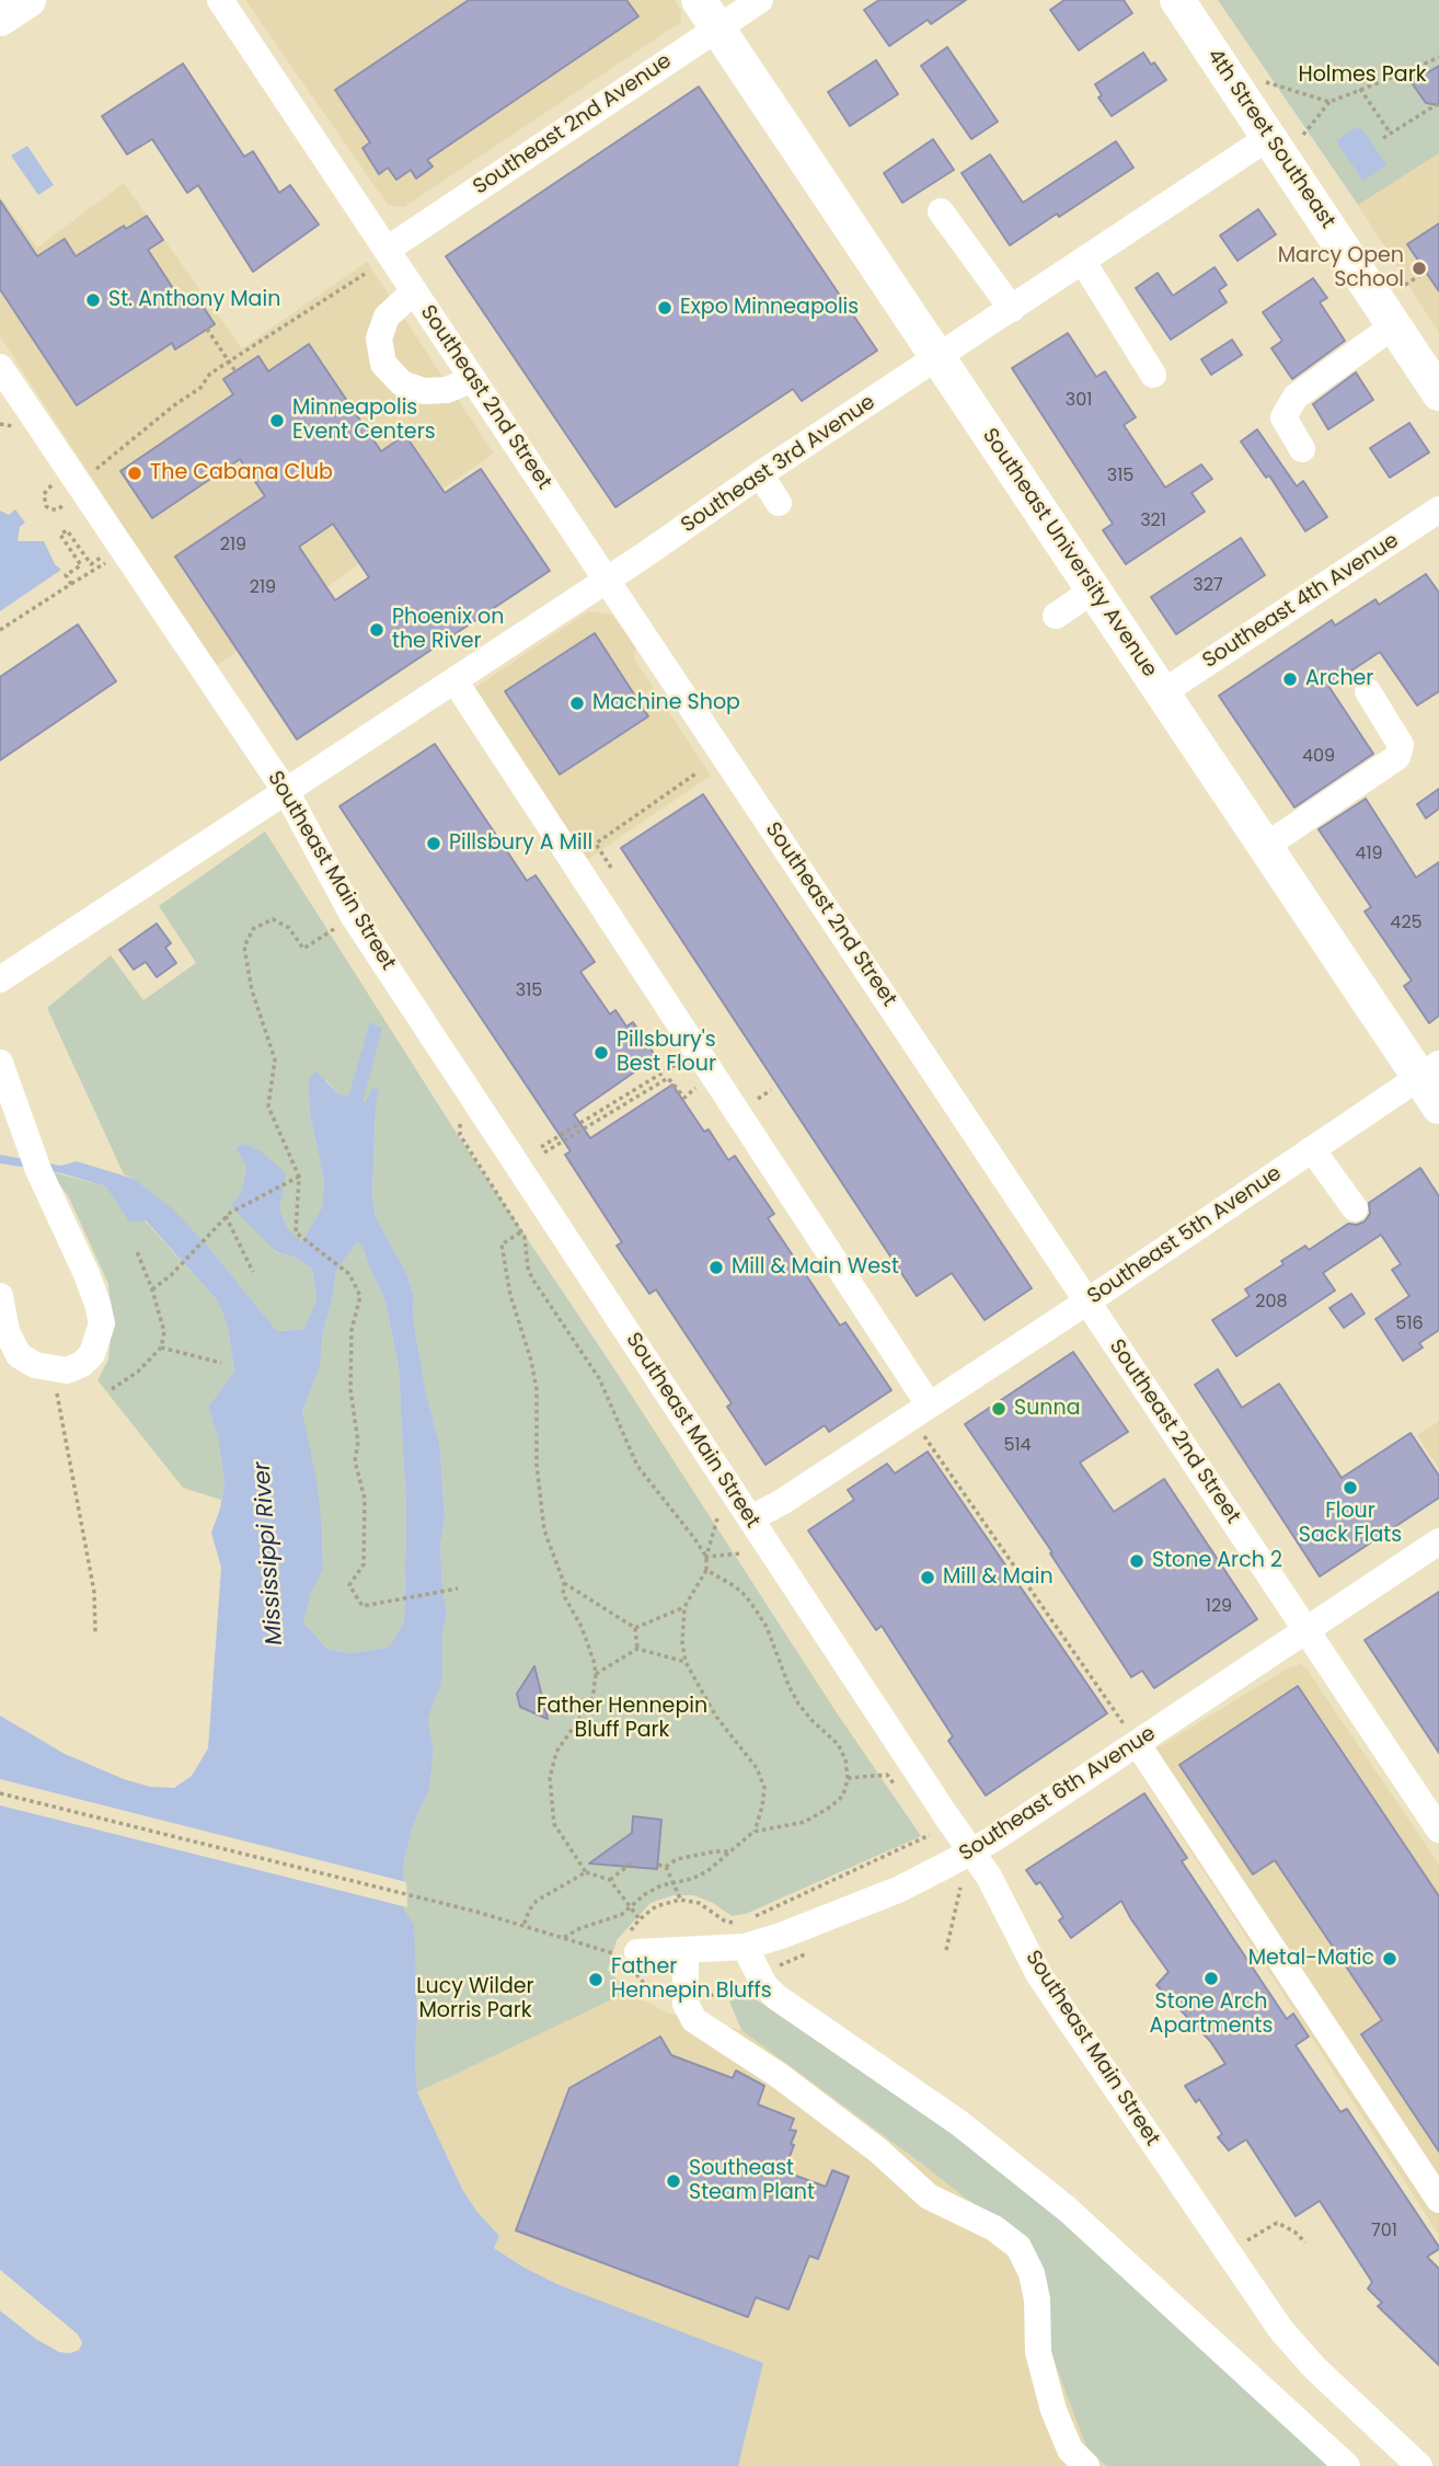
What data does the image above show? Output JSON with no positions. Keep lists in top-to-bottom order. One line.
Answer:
{"streets":{"main road":["4th Street Southeast","Southeast University Avenue"],"street":["Southeast 2nd Avenue","Southeast 2nd Street","Southeast 3rd Avenue","Southeast 4th Avenue","Southeast Main Street","Southeast 5th Avenue","Southeast 6th Avenue"]},"crossings":[["Southeast 2nd Avenue","Southeast 2nd Street"],["Southeast 2nd Avenue","Southeast University Avenue"],["4th Street Southeast","Southeast 3rd Avenue"],["Southeast 2nd Street","Southeast 3rd Avenue"],["Southeast 2nd Street","Southeast 5th Avenue"],["Southeast 2nd Street","Southeast 6th Avenue"],["Southeast 3rd Avenue","Southeast University Avenue"],["Southeast 3rd Avenue","Southeast Main Street"],["Southeast University Avenue","Southeast 4th Avenue"],["Southeast University Avenue","Southeast 5th Avenue"],["Southeast Main Street","Southeast 5th Avenue"],["Southeast Main Street","Southeast 6th Avenue"]],"water":["Mississippi River"],"parks":["Holmes Park","Father Hennepin Bluff Park","Lucy Wilder Morris Park"],"places":["Marcy Open School","St. Anthony Main","Expo Minneapolis","Minneapolis Event Centers","The Cabana Club","Phoenix on the River","Archer","Machine Shop","Pillsbury A Mill","Pillsbury's Best Flour","Mill & Main West","Sunna","Flour Sack Flats","Stone Arch 2","Mill & Main","Metal-Matic","Stone Arch Apartments","Father Hennepin Bluffs","Southeast Steam Plant"],"house_numbers":["301","315","321","219","327","219","409","419","425","315","208","516","514","129","701"]}
